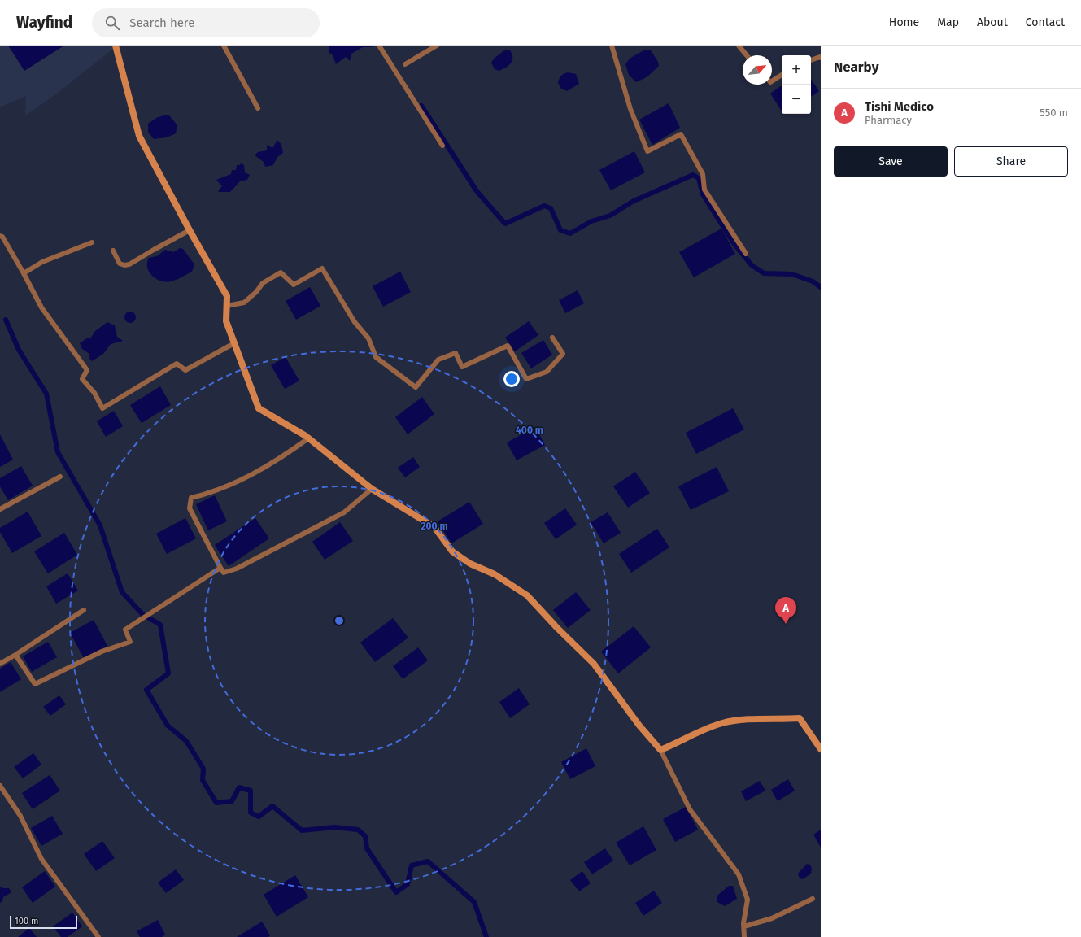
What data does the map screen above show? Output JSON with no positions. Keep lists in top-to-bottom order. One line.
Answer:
{"scale_bar":"100 m","north":"top right","page":{"header":"Wayfind","search":"Search here","nav":["Home","Map","About","Contact"],"heading":"Nearby","map_buttons":["+","−"],"list":[{"mark":"A","name":"Tishi Medico","note":"Pharmacy","value":"550 m"}],"buttons":["Save","Share"],"pins":"A","scale":"100 m"},"rings":["400 m","200 m"]}
